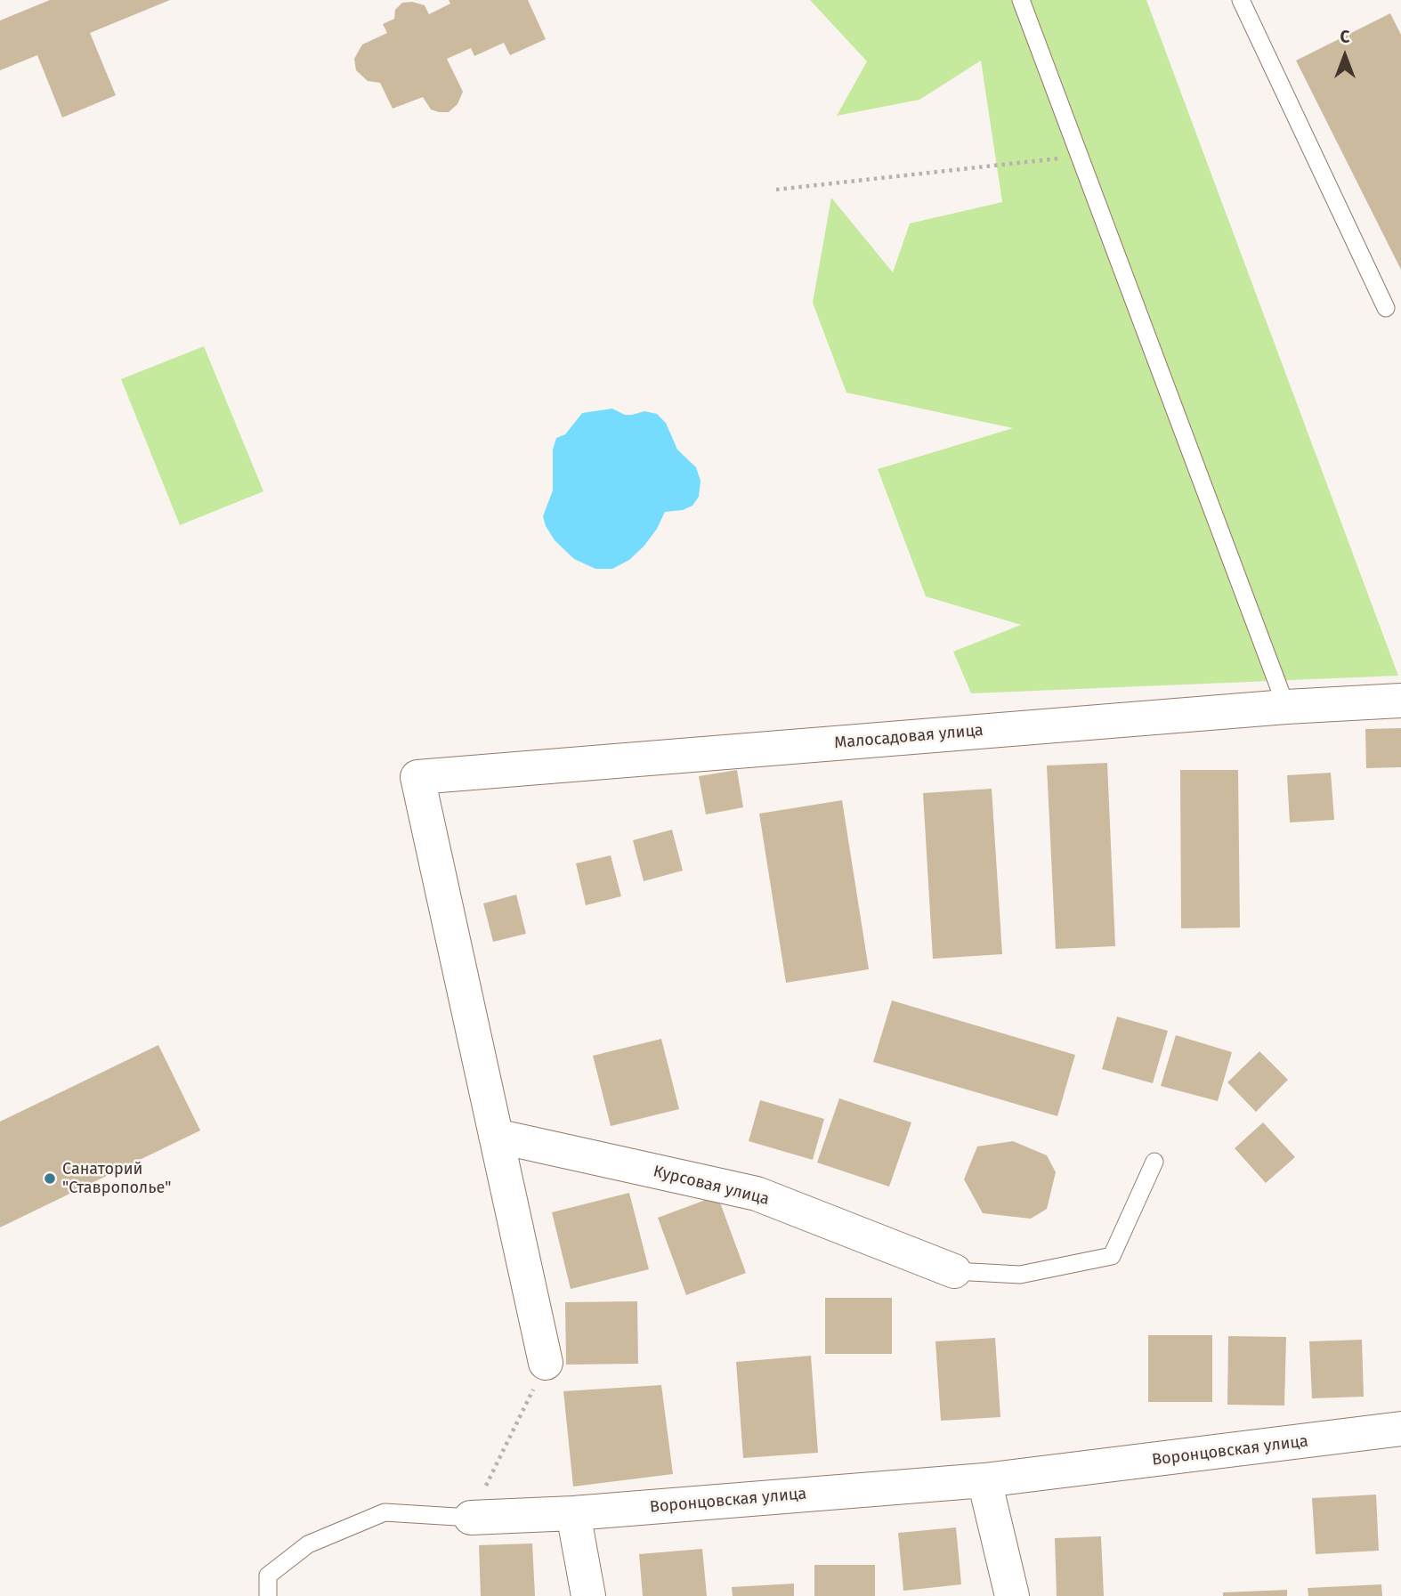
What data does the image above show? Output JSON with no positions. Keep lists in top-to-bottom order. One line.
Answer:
{"streets":{"street":["Малосадовая улица","Курсовая улица","Воронцовская улица"]},"crossings":[["Малосадовая улица","Курсовая улица"]],"places":["Санаторий \"Ставрополье\""],"north":"top"}
